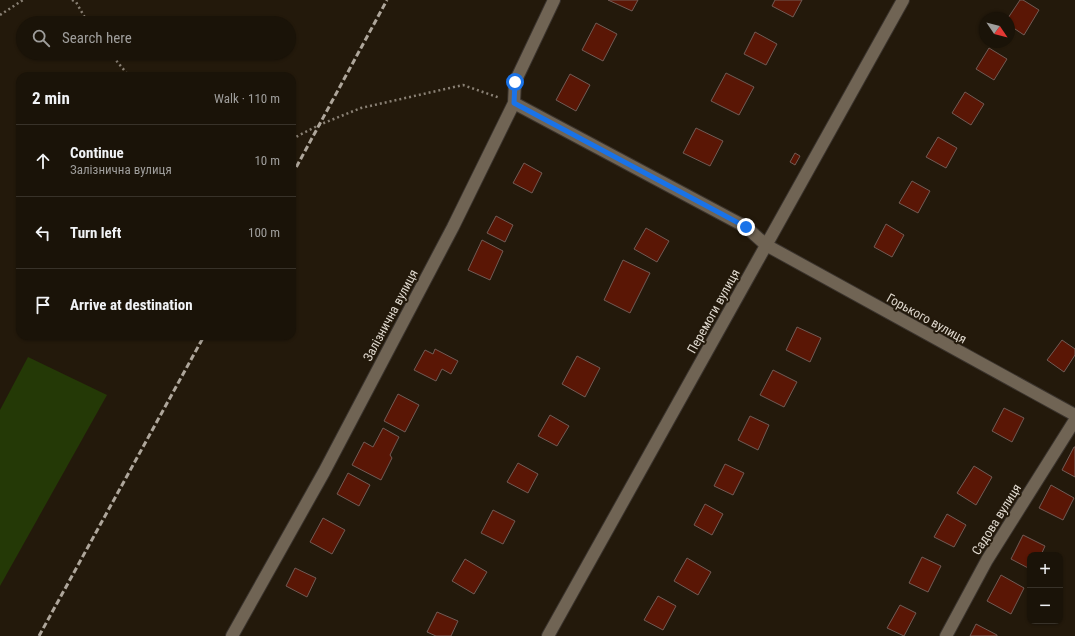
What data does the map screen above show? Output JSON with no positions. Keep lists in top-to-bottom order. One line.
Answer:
{"streets":{"street":["Перемоги вулиця","Залізнична вулиця","Горького вулиця","Садова вулиця"]},"crossings":[["Перемоги вулиця","Горького вулиця"],["Залізнична вулиця","Горького вулиця"]],"north":"bottom right","page":{"search":"Search here","heading":["2 min","Walk · 110 m"],"list":[["Continue","Залізнична вулиця","10 m"],["Turn left","100 m"],"Arrive at destination"],"map_buttons":["+","−"]}}
